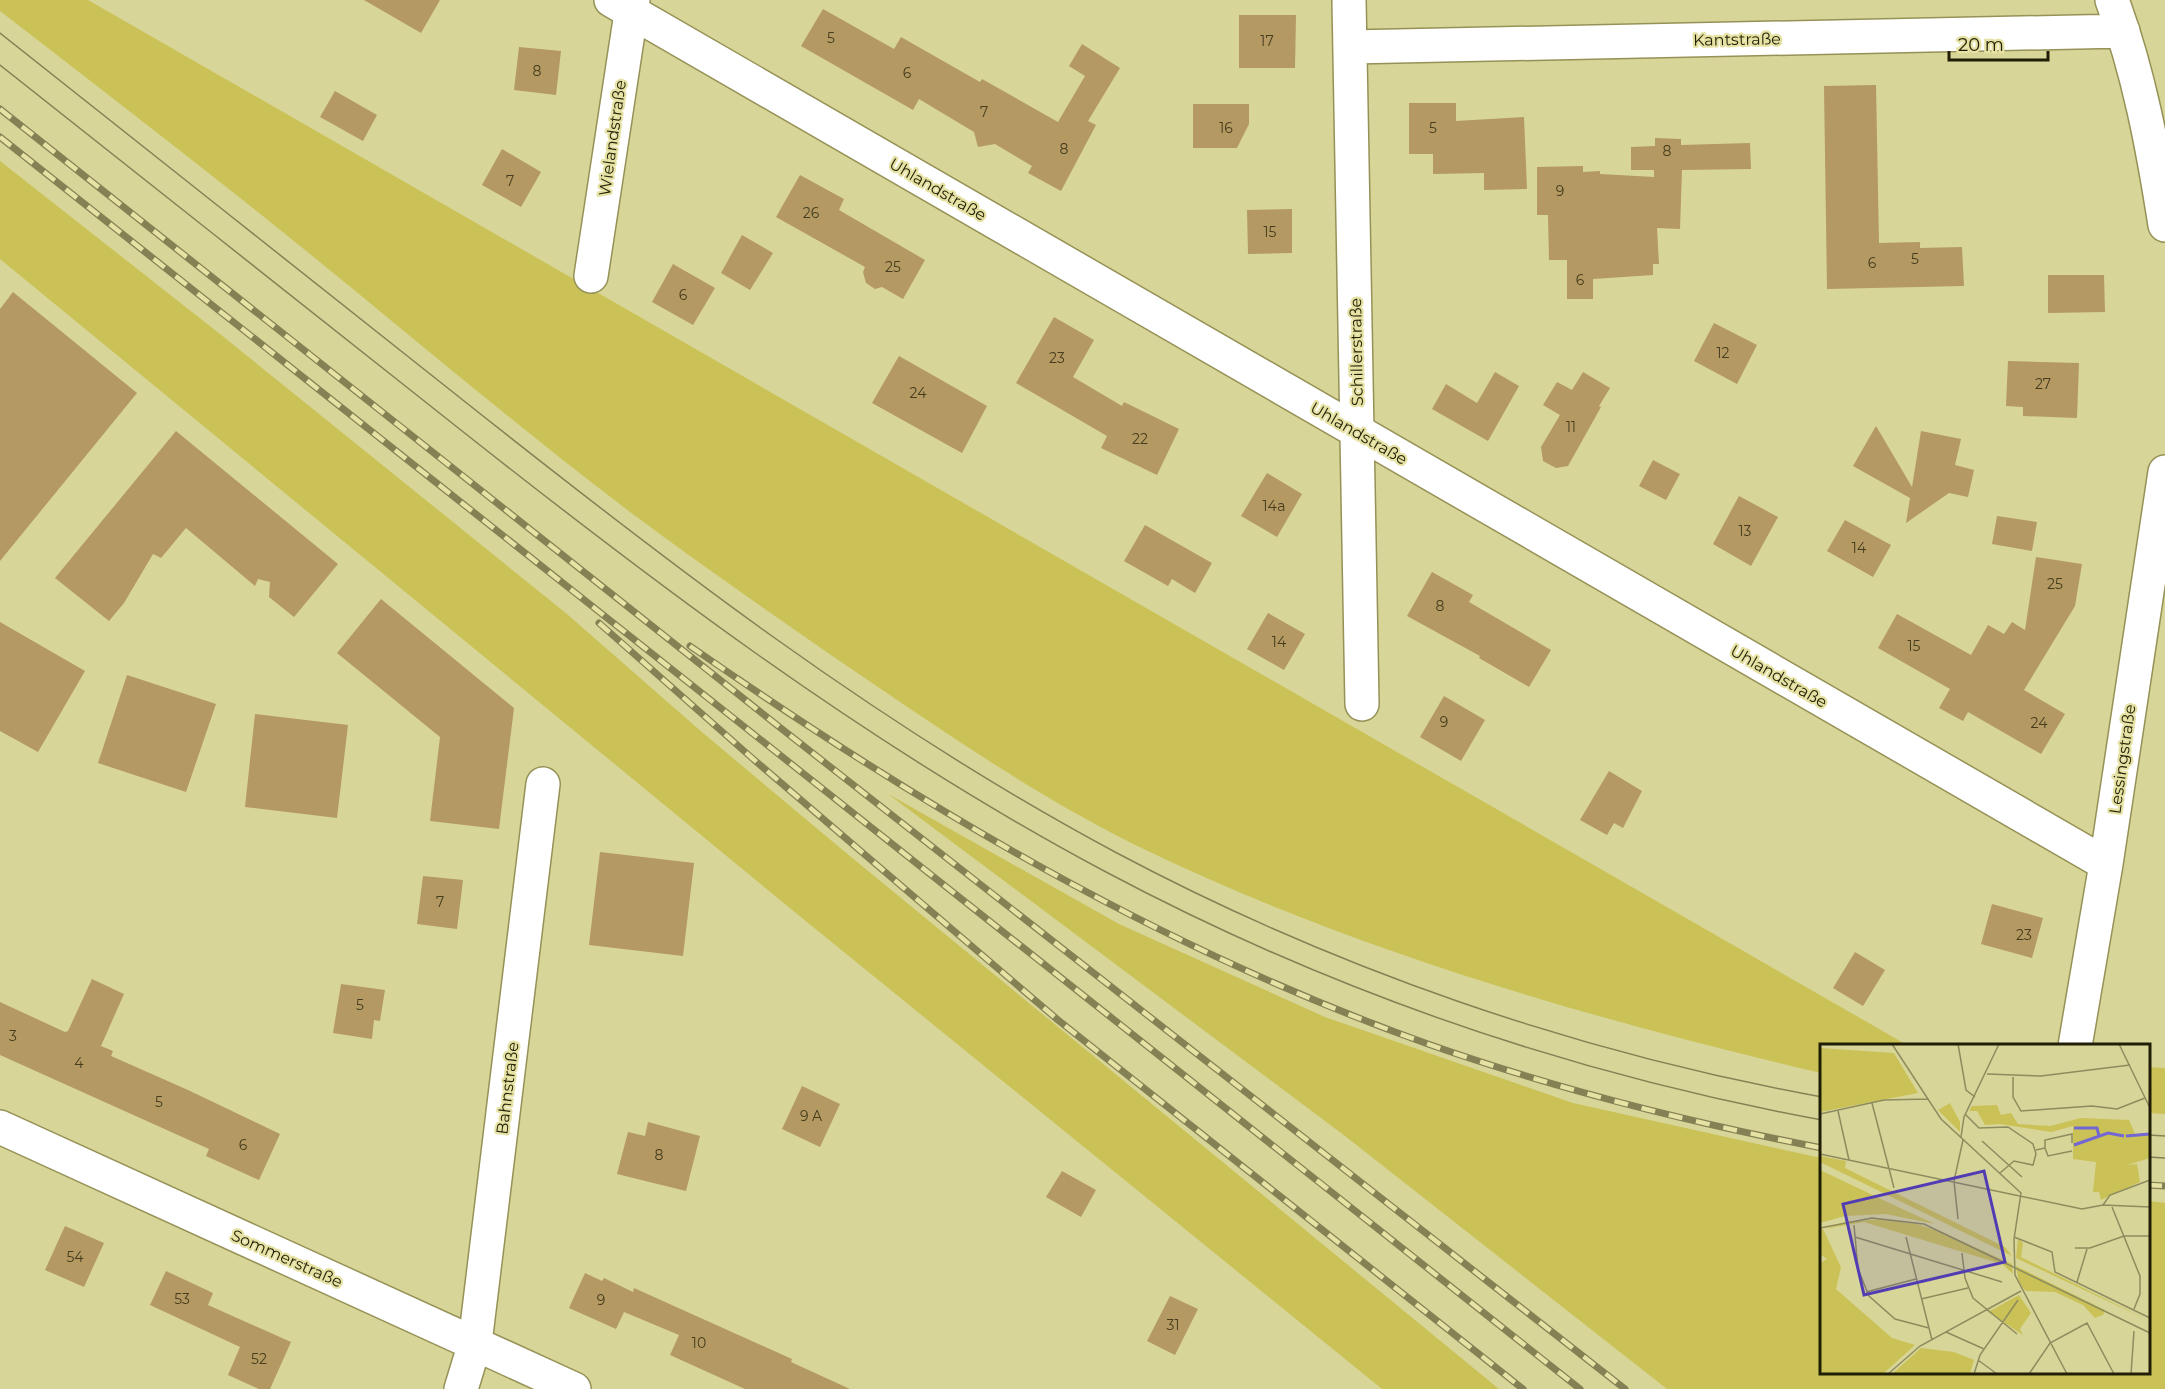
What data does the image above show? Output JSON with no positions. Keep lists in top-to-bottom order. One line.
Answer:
{"streets":{"street":["Kantstraße","Wielandstraße","Uhlandstraße","Schillerstraße","Lessingstraße","Bahnstraße","Sommerstraße"]},"crossings":[["Kantstraße","Schillerstraße"],["Wielandstraße","Uhlandstraße"],["Uhlandstraße","Schillerstraße"],["Uhlandstraße","Lessingstraße"],["Bahnstraße","Sommerstraße"]],"house_numbers":["5","17","8","6","7","16","5","8","8","7","9","26","15","5","6","25","6","6","12","23","27","24","11","22","14a","13","14","25","8","14","15","9","24","7","23","5","3","4","5","9 A","6","8","54","53","9","31","10","52"],"scale_bar":"20 m"}
